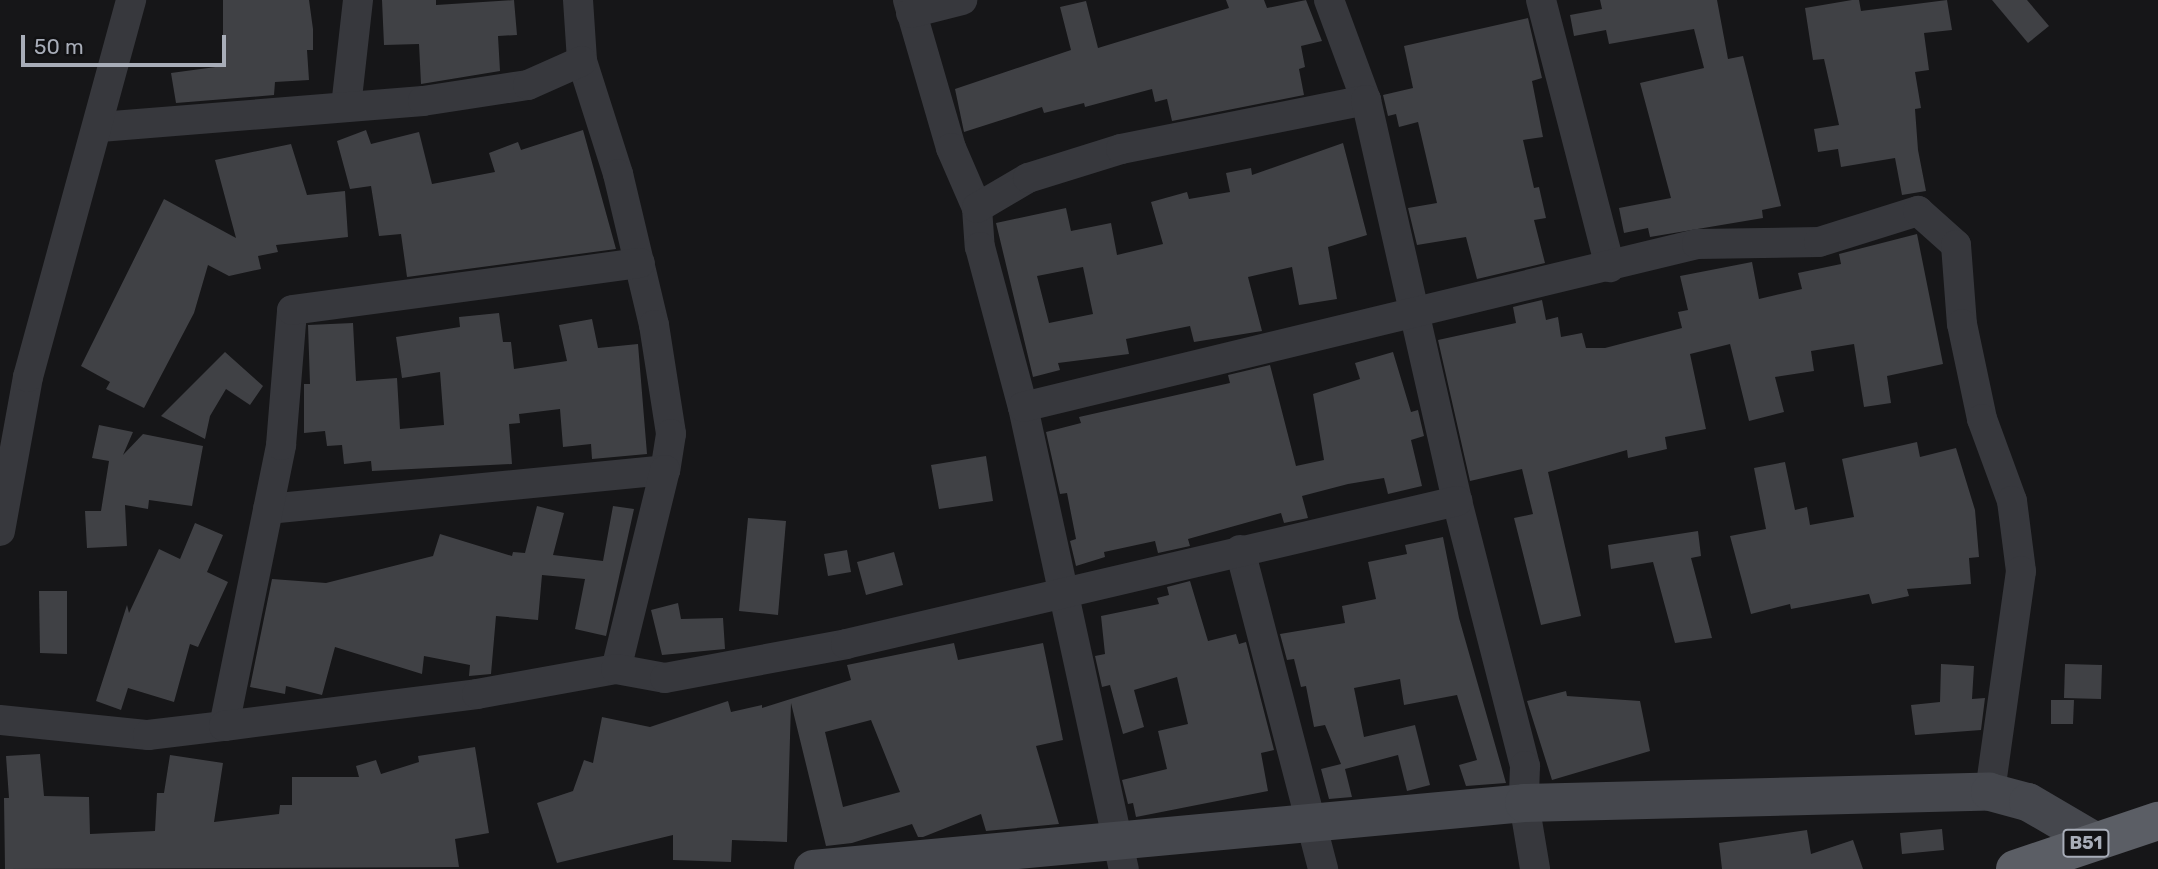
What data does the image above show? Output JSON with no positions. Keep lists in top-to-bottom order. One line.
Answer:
{"streets":{"highway":["B51"]},"scale_bar":"50 m"}
